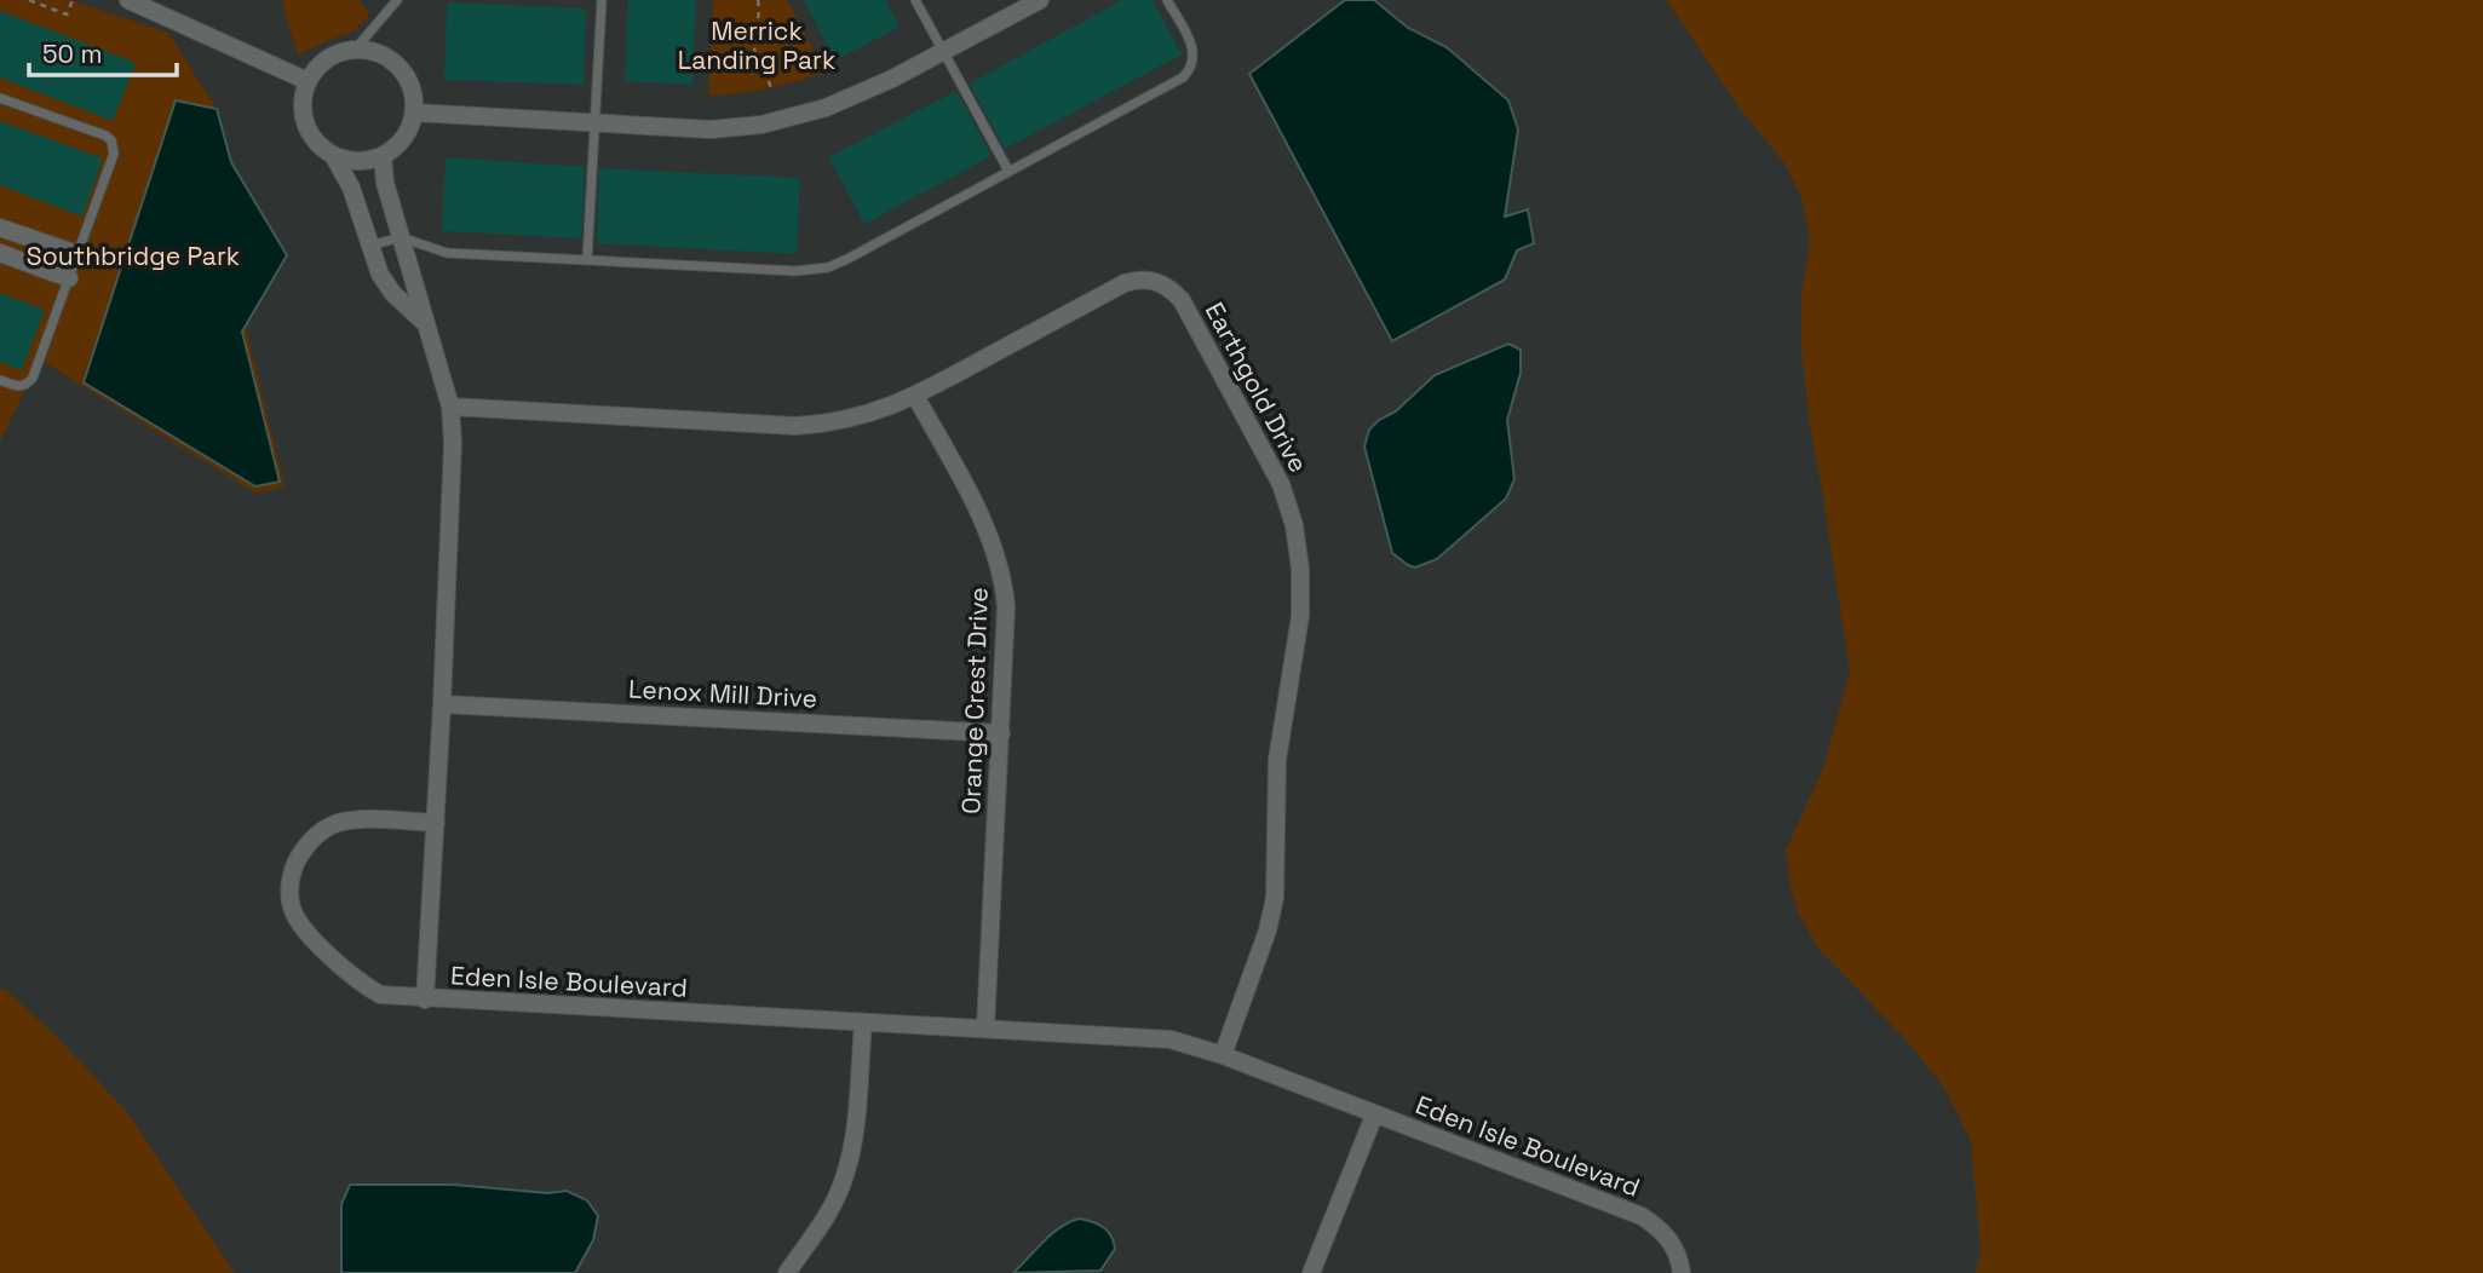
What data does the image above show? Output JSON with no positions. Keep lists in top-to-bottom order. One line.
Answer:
{"streets":{"street":["Earthgold Drive","Lenox Mill Drive","Orange Crest Drive","Eden Isle Boulevard"]},"crossings":[["Earthgold Drive","Orange Crest Drive"],["Earthgold Drive","Eden Isle Boulevard"],["Lenox Mill Drive","Orange Crest Drive"],["Lenox Mill Drive","Eden Isle Boulevard"],["Orange Crest Drive","Eden Isle Boulevard"]],"parks":["Merrick Landing Park","Southbridge Park"],"scale_bar":"50 m"}
